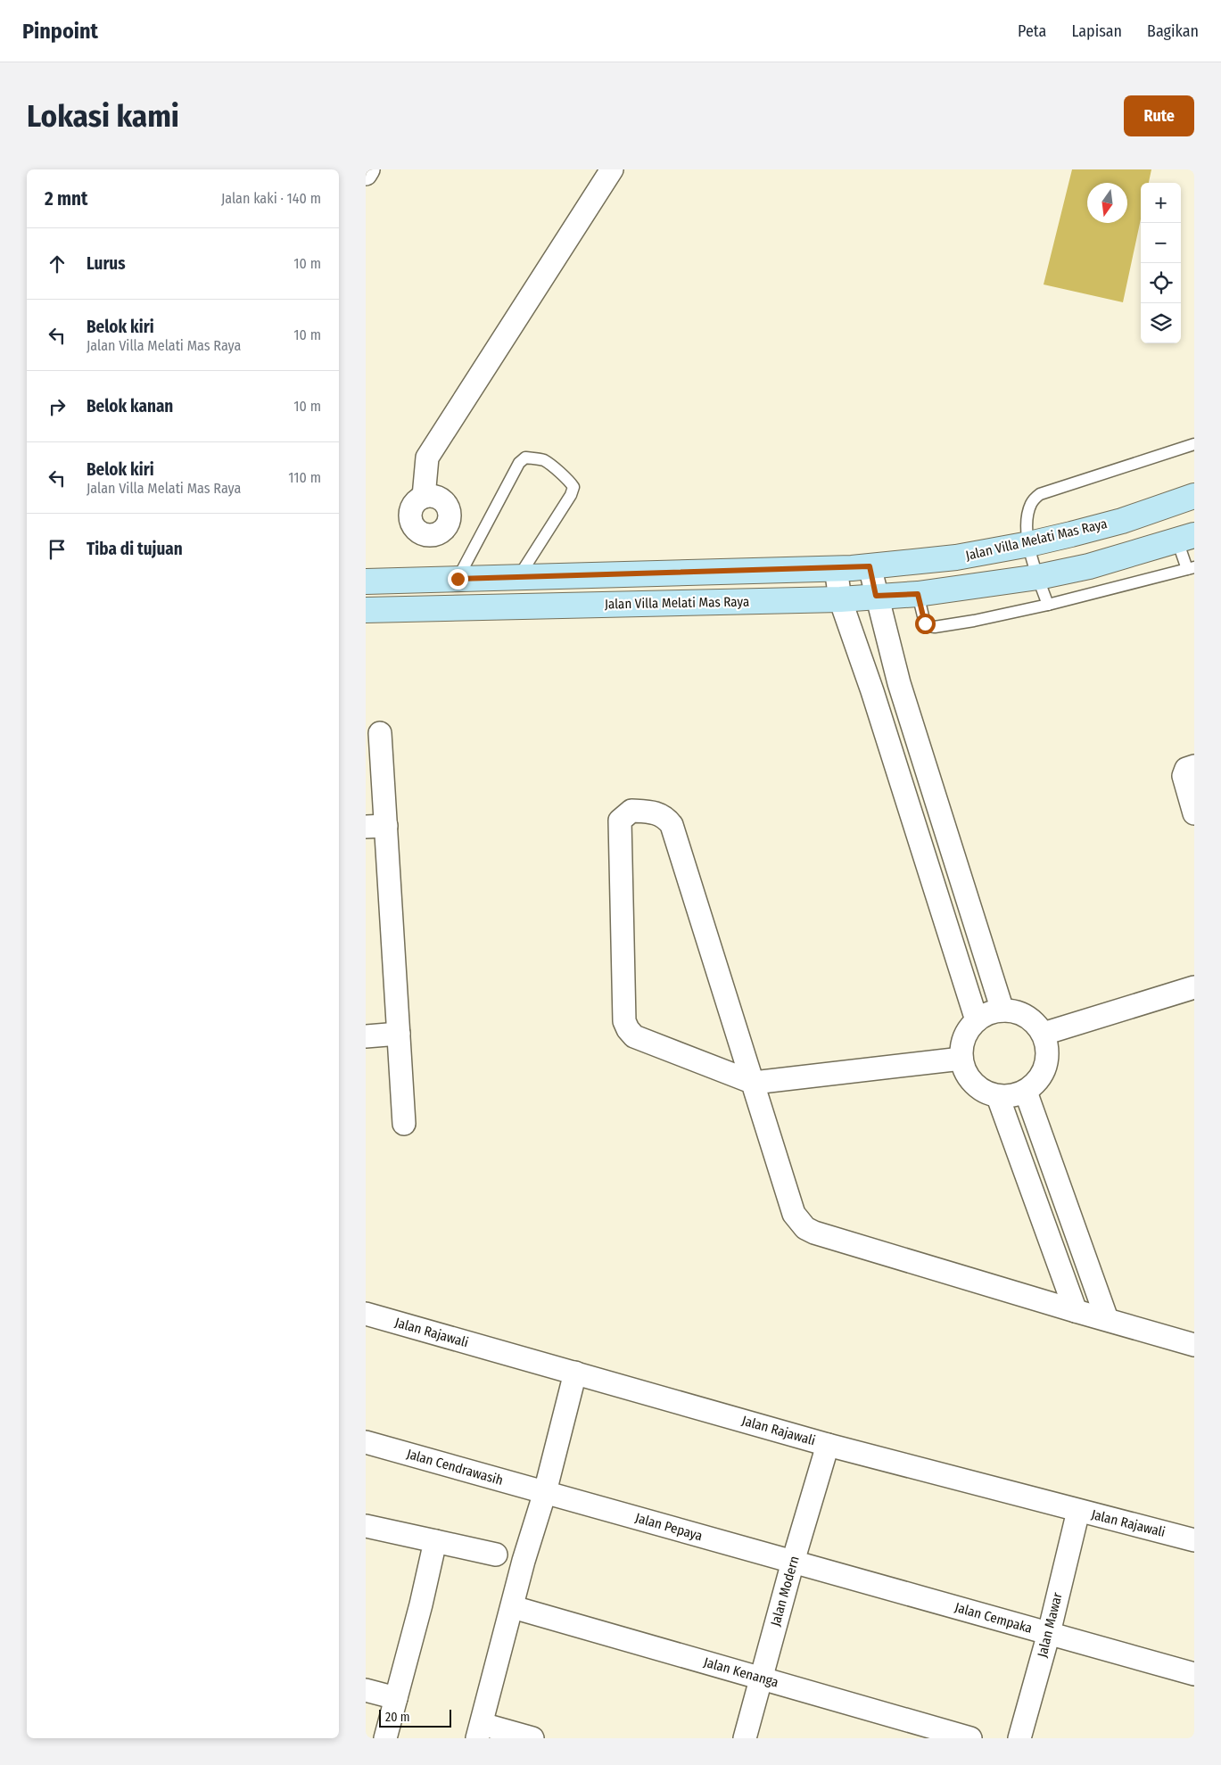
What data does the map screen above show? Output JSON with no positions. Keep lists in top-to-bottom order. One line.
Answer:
{"streets":{"street":["Jalan Villa Melati Mas Raya","Jalan Rajawali","Jalan Cendrawasih","Jalan Pepaya","Jalan Modern","Jalan Cempaka","Jalan Mawar","Jalan Kenanga"]},"crossings":[["Jalan Rajawali","Jalan Modern"],["Jalan Rajawali","Jalan Mawar"],["Jalan Cendrawasih","Jalan Pepaya"],["Jalan Pepaya","Jalan Modern"],["Jalan Pepaya","Jalan Cempaka"],["Jalan Modern","Jalan Cempaka"],["Jalan Modern","Jalan Kenanga"],["Jalan Cempaka","Jalan Mawar"]],"scale_bar":"20 m","north":"bottom","page":{"header":"Pinpoint","nav":["Peta","Lapisan","Bagikan"],"buttons":"Rute","title":"Lokasi kami","heading":["2 mnt","Jalan kaki · 140 m"],"map_buttons":["+","−"],"list":[["Lurus","10 m"],["Belok kiri","Jalan Villa Melati Mas Raya","10 m"],["Belok kanan","10 m"],["Belok kiri","Jalan Villa Melati Mas Raya","110 m"],"Tiba di tujuan"],"scale":"20 m"}}
